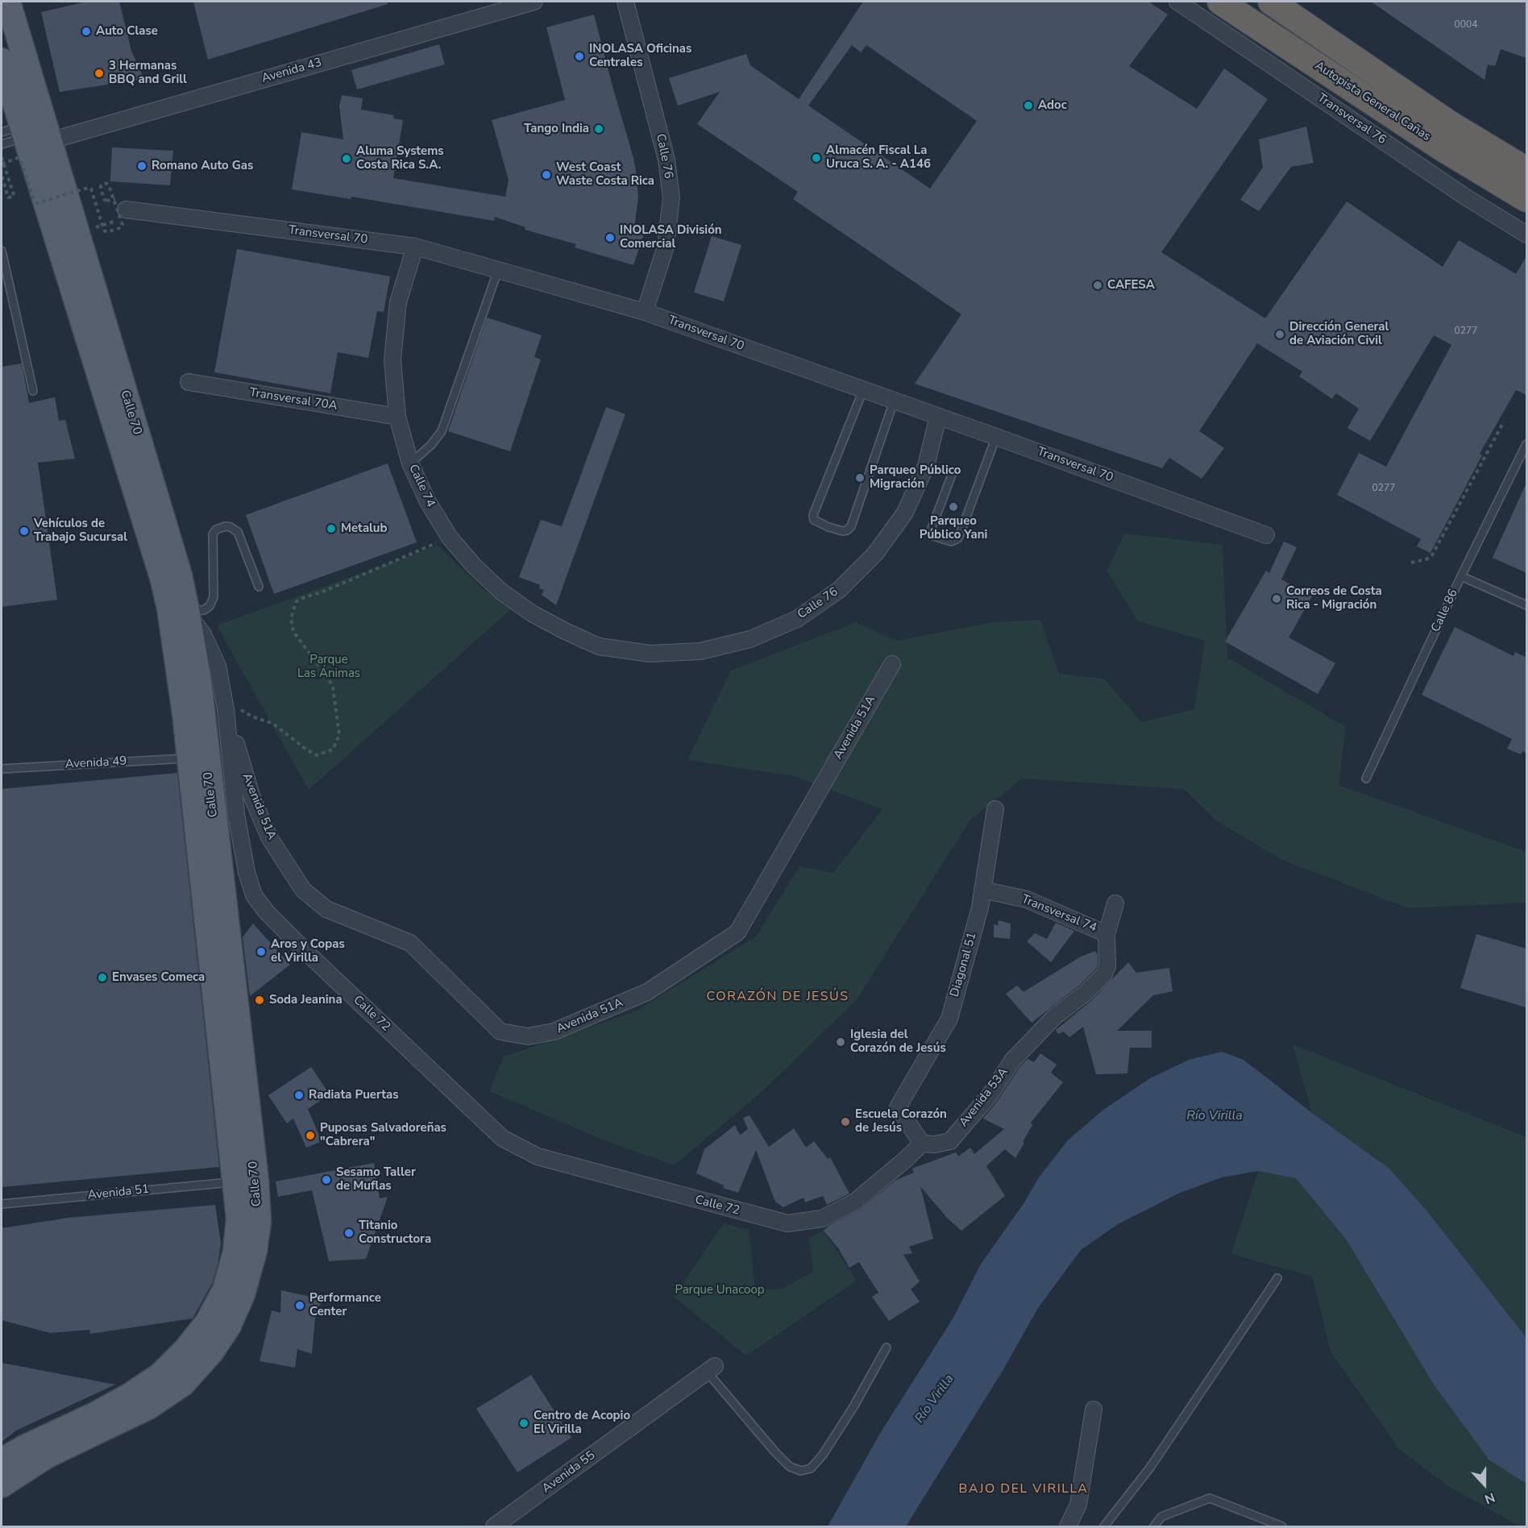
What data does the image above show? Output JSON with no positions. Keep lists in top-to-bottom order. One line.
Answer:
{"streets":{"highway":["Autopista General Cañas"],"main road":["Calle 70"],"street":["Avenida 43","Transversal 76","Calle 76","Transversal 70","Transversal 70A","Calle 74","Avenida 51A","Transversal 74","Diagonal 51","Calle 72","Avenida 53A","Avenida 55"],"lane":["Calle 86","Avenida 49","Avenida 51"]},"crossings":[["Avenida 43","Calle 70"],["Calle 76","Transversal 70"],["Calle 76","Calle 74"],["Transversal 70","Calle 74"],["Transversal 70A","Calle 74"],["Calle 70","Avenida 49"],["Calle 70","Calle 72"],["Calle 70","Avenida 51"],["Avenida 51A","Calle 72"],["Transversal 74","Diagonal 51"],["Transversal 74","Avenida 53A"],["Diagonal 51","Calle 72"],["Diagonal 51","Avenida 53A"],["Calle 72","Avenida 53A"]],"districts":["CORAZÓN DE JESÚS","BAJO DEL VIRILLA"],"water":["Río Virilla"],"parks":["Parque Las Ánimas","Parque Unacoop"],"places":["Auto Clase","INOLASA Oficinas Centrales","3 Hermanas BBQ and Grill","Adoc","Tango India","Almacén Fiscal La Uruca S. A. - A146","Aluma Systems Costa Rica S.A.","Romano Auto Gas","West Coast Waste Costa Rica","INOLASA División Comercial","CAFESA","Dirección General de Aviación Civil","Parqueo Público Migración","Parqueo Público Yani","Metalub","Vehículos de Trabajo Sucursal","Correos de Costa Rica - Migración","Aros y Copas el Virilla","Envases Comeca","Soda Jeanina","Iglesia del Corazón de Jesús","Radiata Puertas","Escuela Corazón de Jesús","Puposas Salvadoreñas \"Cabrera\"","Sesamo Taller de Muflas","Titanio Constructora","Performance Center","Centro de Acopio El Virilla"],"house_numbers":["0004","0277","0277"],"north":"bottom"}
